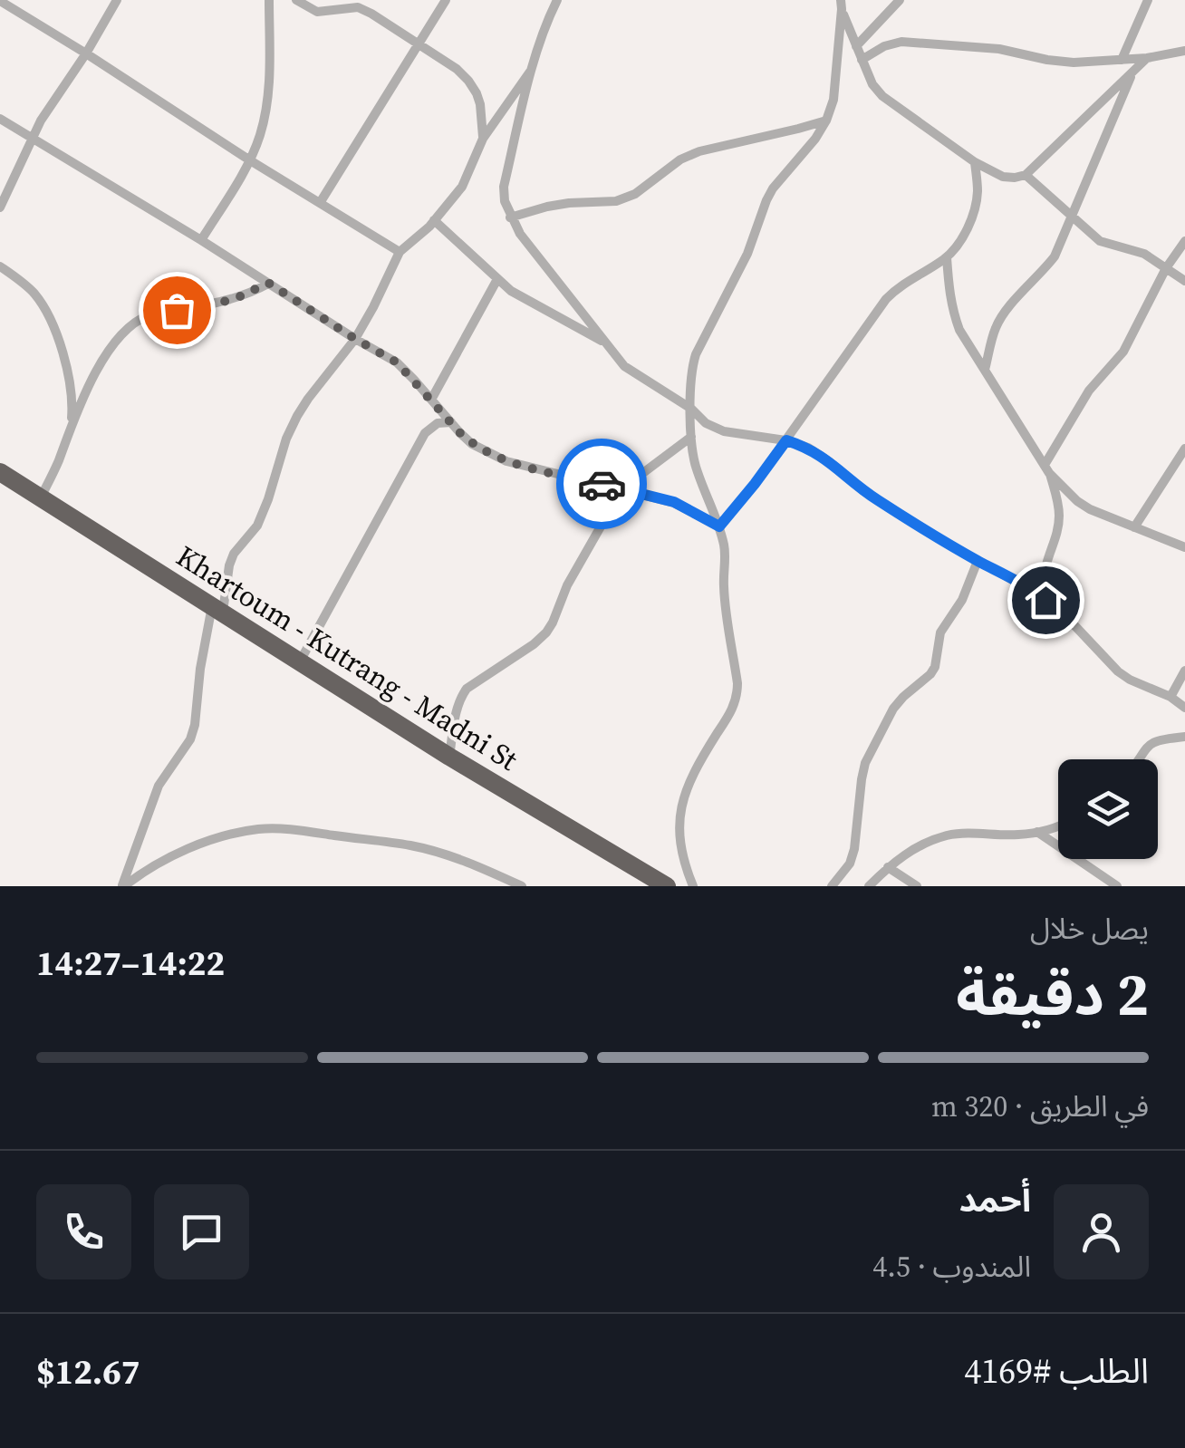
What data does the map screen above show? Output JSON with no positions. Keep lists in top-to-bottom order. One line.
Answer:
{"streets":{"highway":["Khartoum - Kutrang - Madni St"]},"page":{"heading":["2 دقيقة","يصل خلال","14:22–14:27"],"panel":["أحمد","المندوب · 4.5","الطلب #4169","$12.67"],"bar":"في الطريق · 320 m"}}
